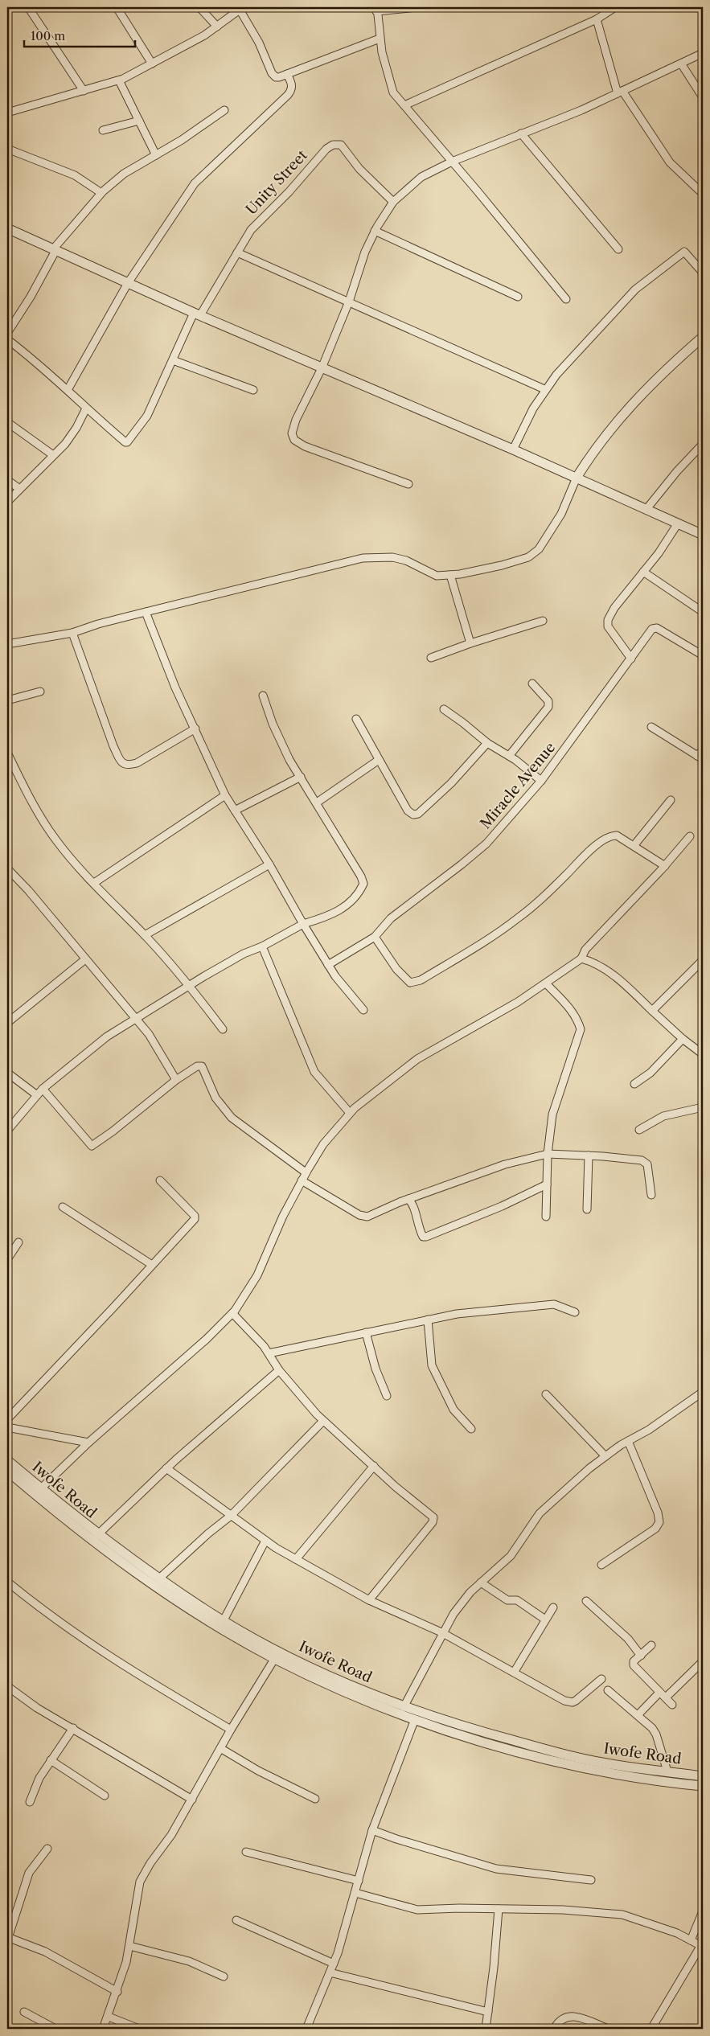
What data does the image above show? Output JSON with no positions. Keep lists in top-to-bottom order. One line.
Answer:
{"streets":{"street":["Unity Street","Miracle Avenue","Iwofe Road"]},"scale_bar":"100 m"}
